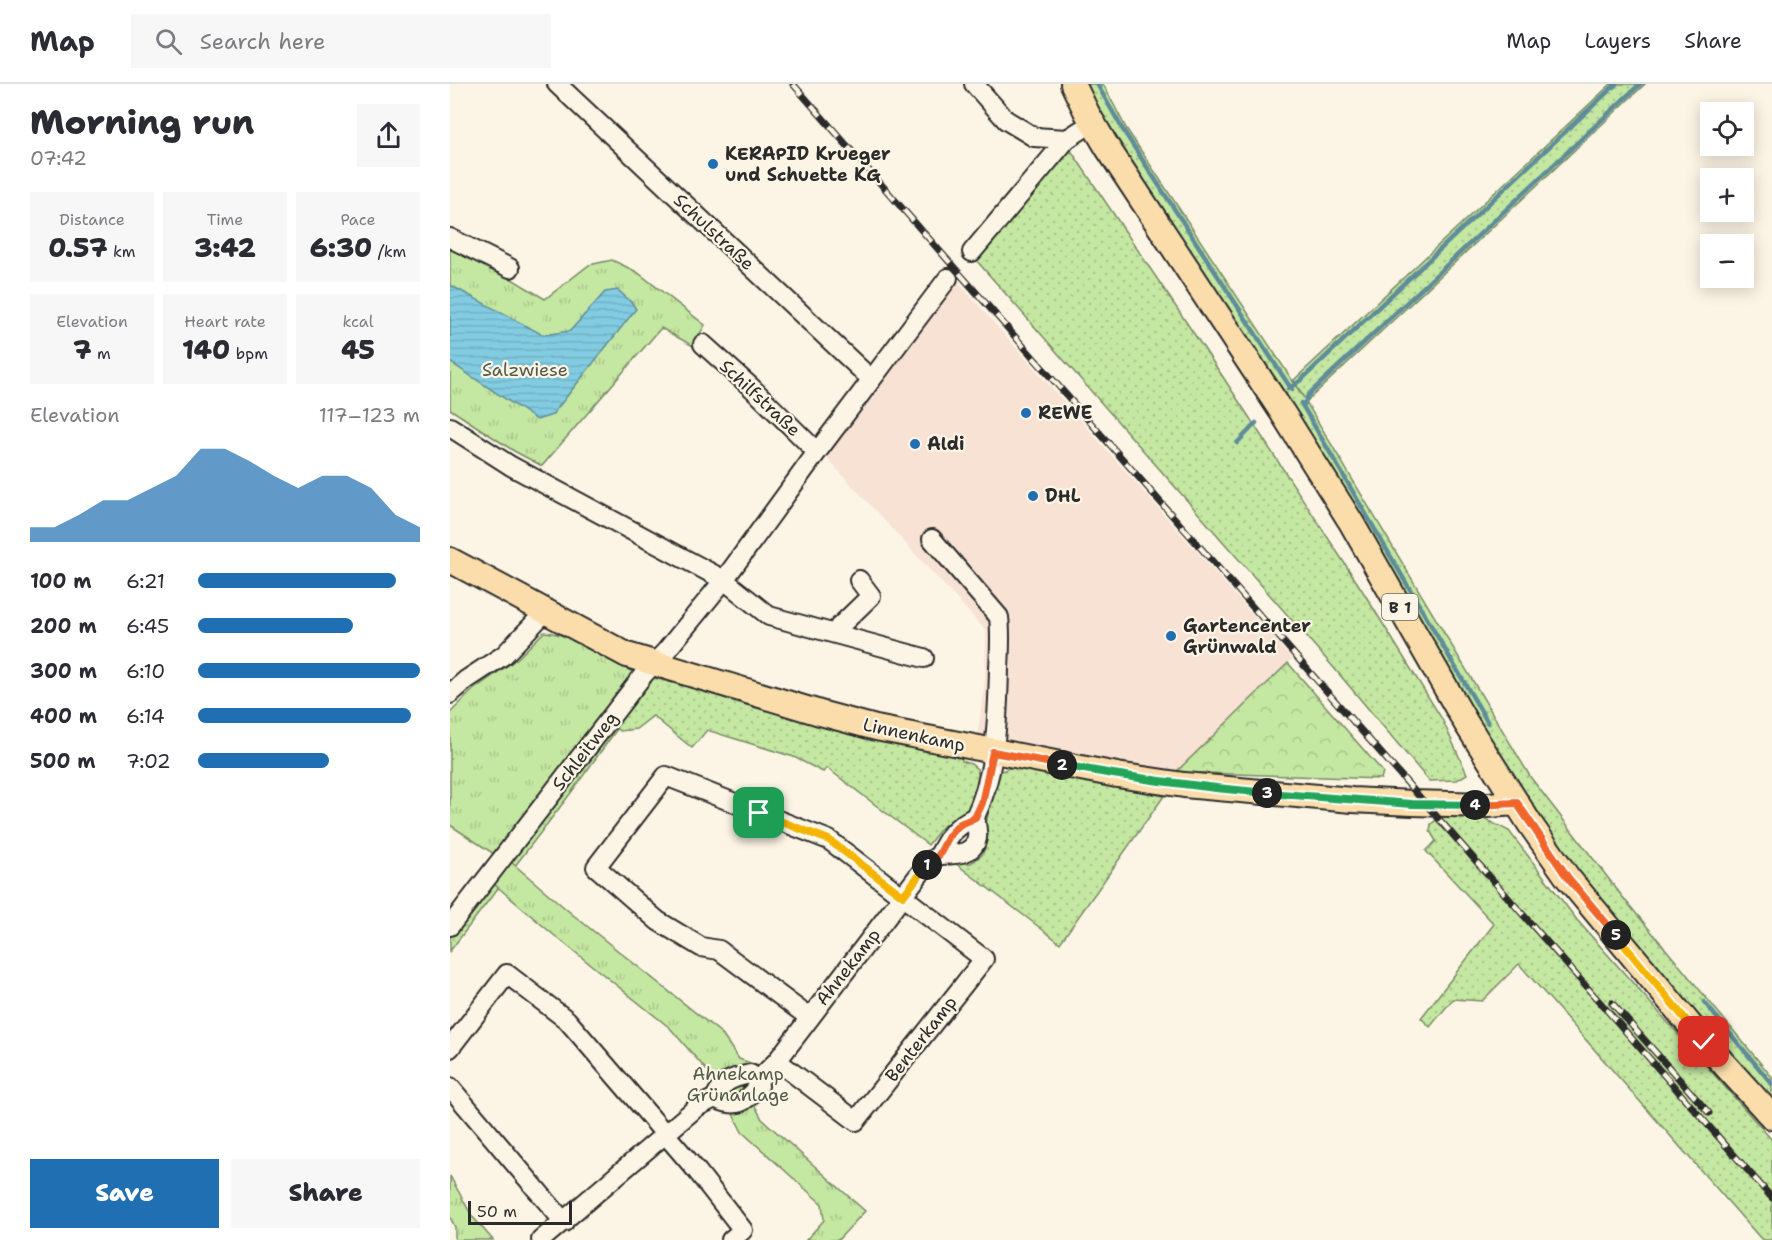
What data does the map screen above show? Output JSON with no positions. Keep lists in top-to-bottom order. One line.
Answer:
{"streets":{"main road":["B 1","Linnenkamp"],"street":["Schulstraße","Schilfstraße","Schleitweg","Ahnekamp","Benterkamp"]},"crossings":[["Schulstraße","Schleitweg"],["Schilfstraße","Schleitweg"],["B 1","Linnenkamp"],["Linnenkamp","Schleitweg"],["Ahnekamp","Benterkamp"]],"parks":["Salzwiese","Ahnekamp Grünanlage"],"places":["KERAPID Krueger und Schuette KG","REWE","Aldi","DHL","Gartencenter Grünwald"],"scale_bar":"50 m","page":{"header":"Map","search":"Search here","nav":["Map","Layers","Share"],"heading":["Morning run","07:42"],"map_buttons":["+","−"],"stats":[["Distance","0.57 km"],["Time","3:42"],["Pace","6:30 /km"],["Elevation","7 m"],["Heart rate","140 bpm"],["kcal","45"]],"chart":["Elevation","117–123 m"],"list":[{"name":"100 m","note":"6:21"},{"name":"200 m","note":"6:45"},{"name":"300 m","note":"6:10"},{"name":"400 m","note":"6:14"},{"name":"500 m","note":"7:02"}],"pins":["2","3","4","1","5"],"buttons":["Save","Share"],"scale":"50 m"}}
